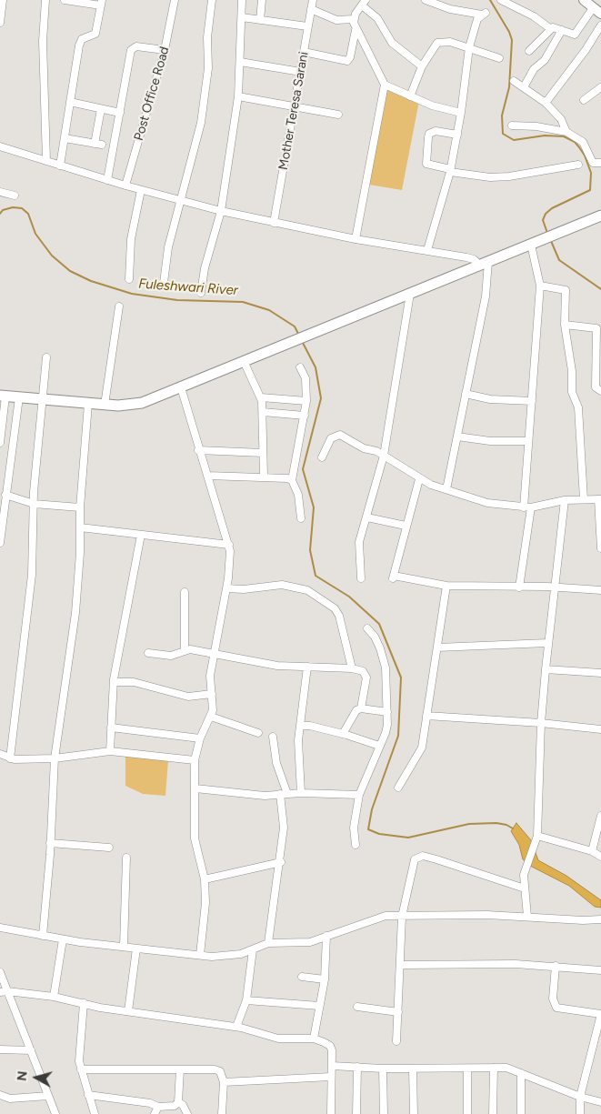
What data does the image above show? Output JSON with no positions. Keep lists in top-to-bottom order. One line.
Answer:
{"streets":{"street":["Post Office Road","Mother Teresa Sarani"]},"water":["Fuleshwari River"],"north":"left"}
